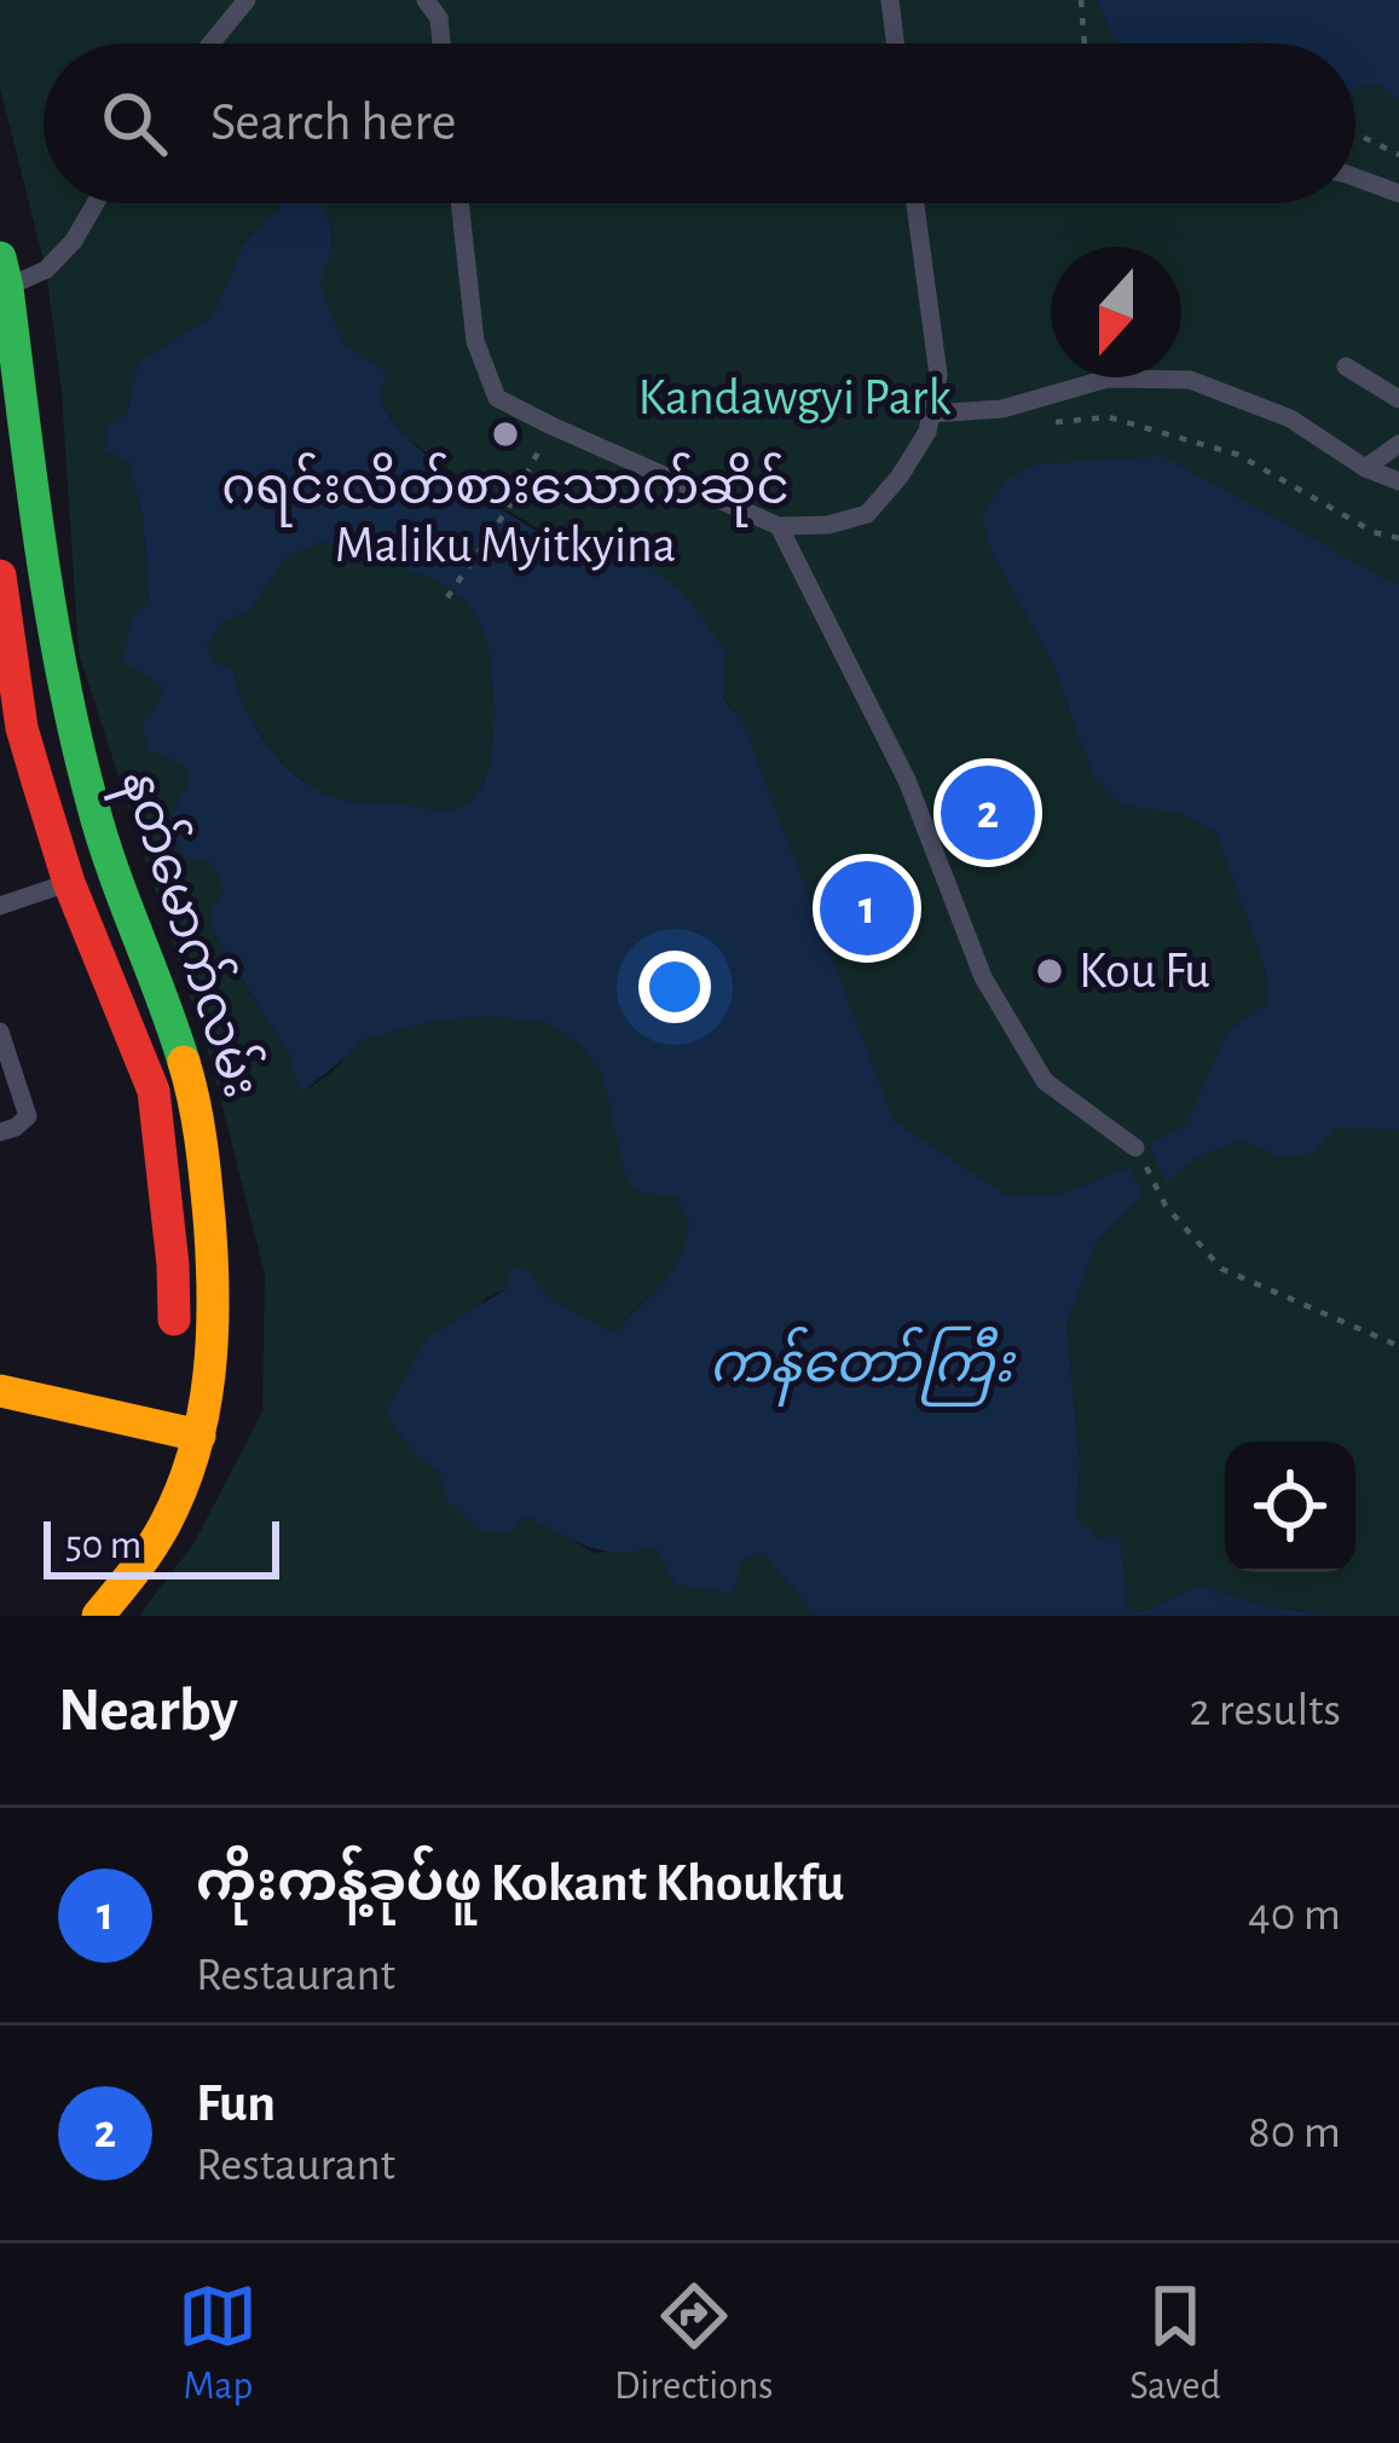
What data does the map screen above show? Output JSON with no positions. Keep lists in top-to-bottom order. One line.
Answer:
{"streets":{"main road":["နတ်မောက်လမ်း"]},"water":["ကန်တော်ကြီး"],"parks":["Kandawgyi Park"],"places":["ဂရင်းလိတ်စားသောက်ဆိုင် Maliku Myitkyina","Kou Fu"],"scale_bar":"50 m","north":"bottom","page":{"search":"Search here","pins":["2","1"],"scale":"50 m","heading":["Nearby","2 results"],"list":[{"mark":"1","name":"ကိုးကန့်ခုပ်ဖူ Kokant Khoukfu","note":"Restaurant","value":"40 m"},{"mark":"2","name":"Fun","note":"Restaurant","value":"80 m"}],"nav":["Map","Directions","Saved"]}}
